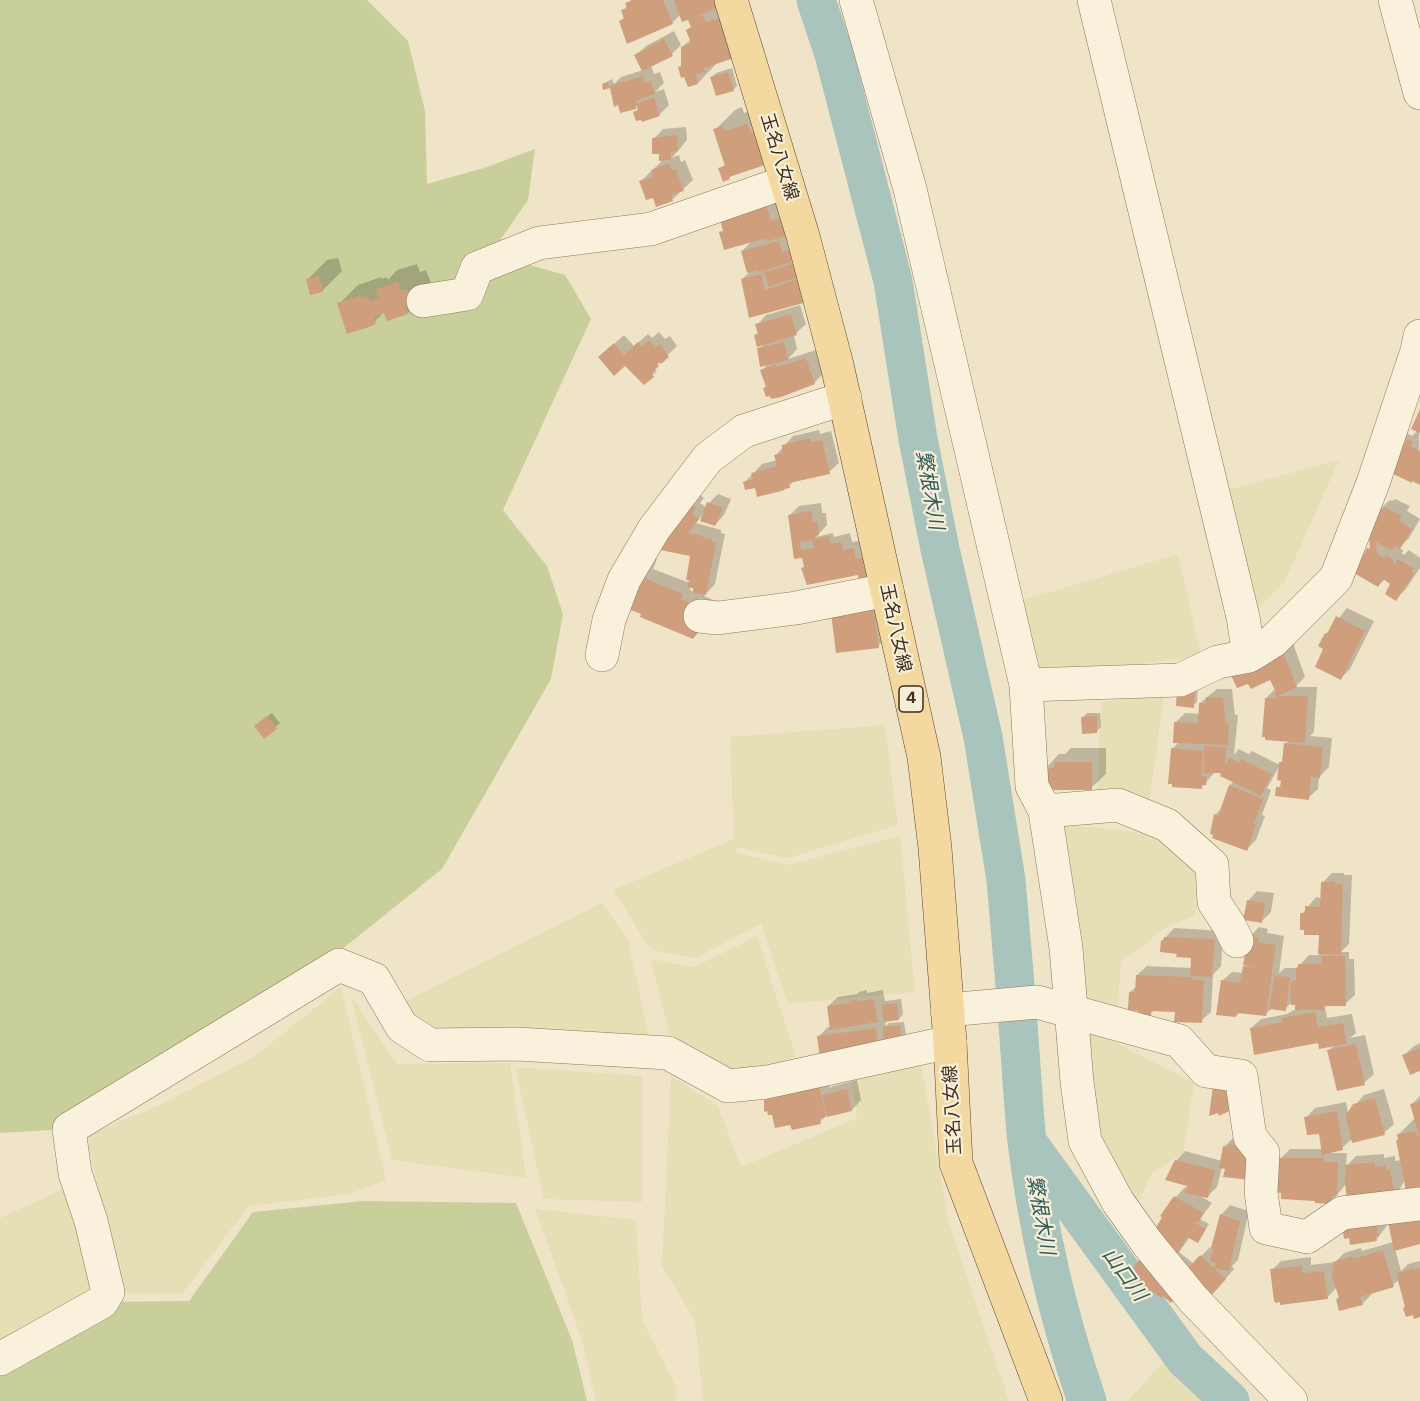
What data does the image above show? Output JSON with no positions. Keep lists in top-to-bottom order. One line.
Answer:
{"streets":{"main road":["玉名八女線","4"]},"water":["繁根木川","山口川"]}
